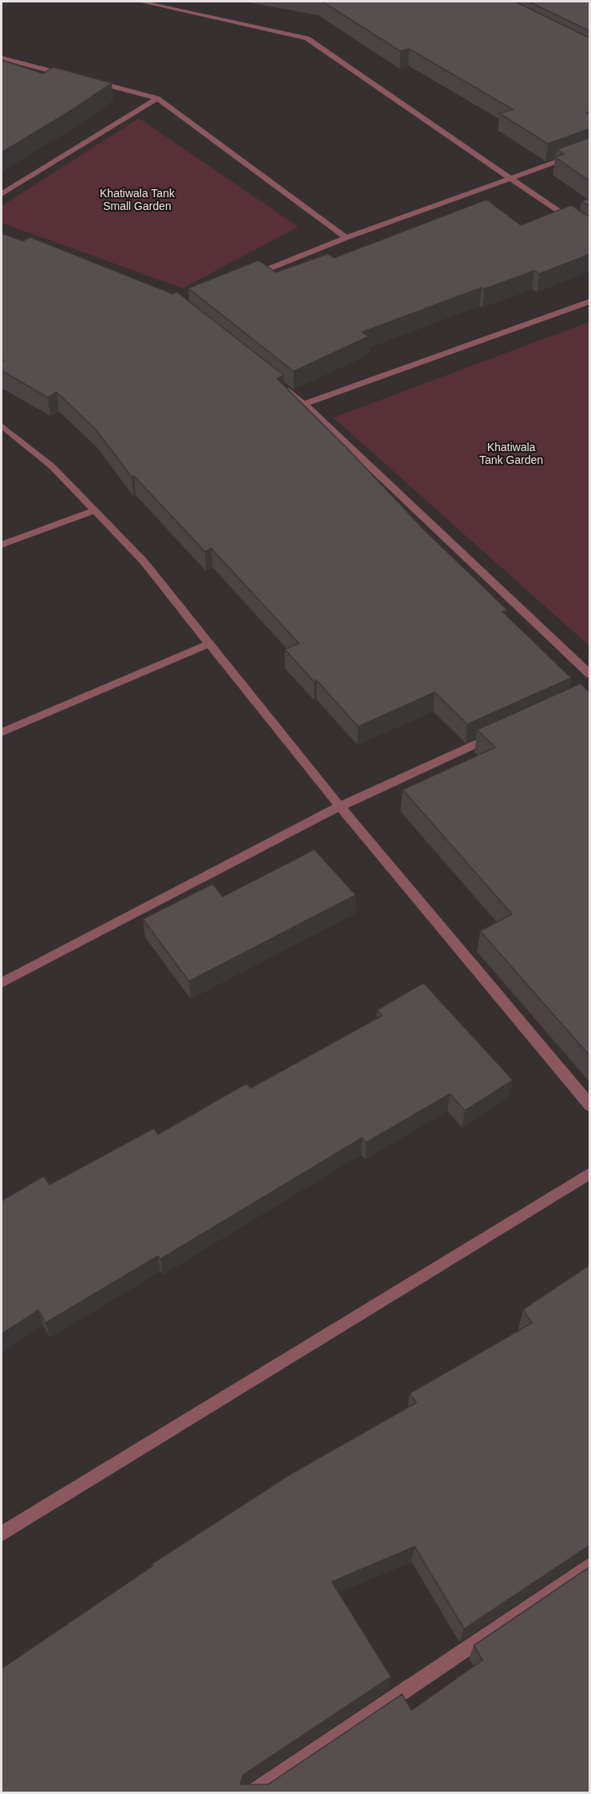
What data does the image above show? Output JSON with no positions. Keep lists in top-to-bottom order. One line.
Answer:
{"parks":["Khatiwala Tank Small Garden","Khatiwala Tank Garden"]}
